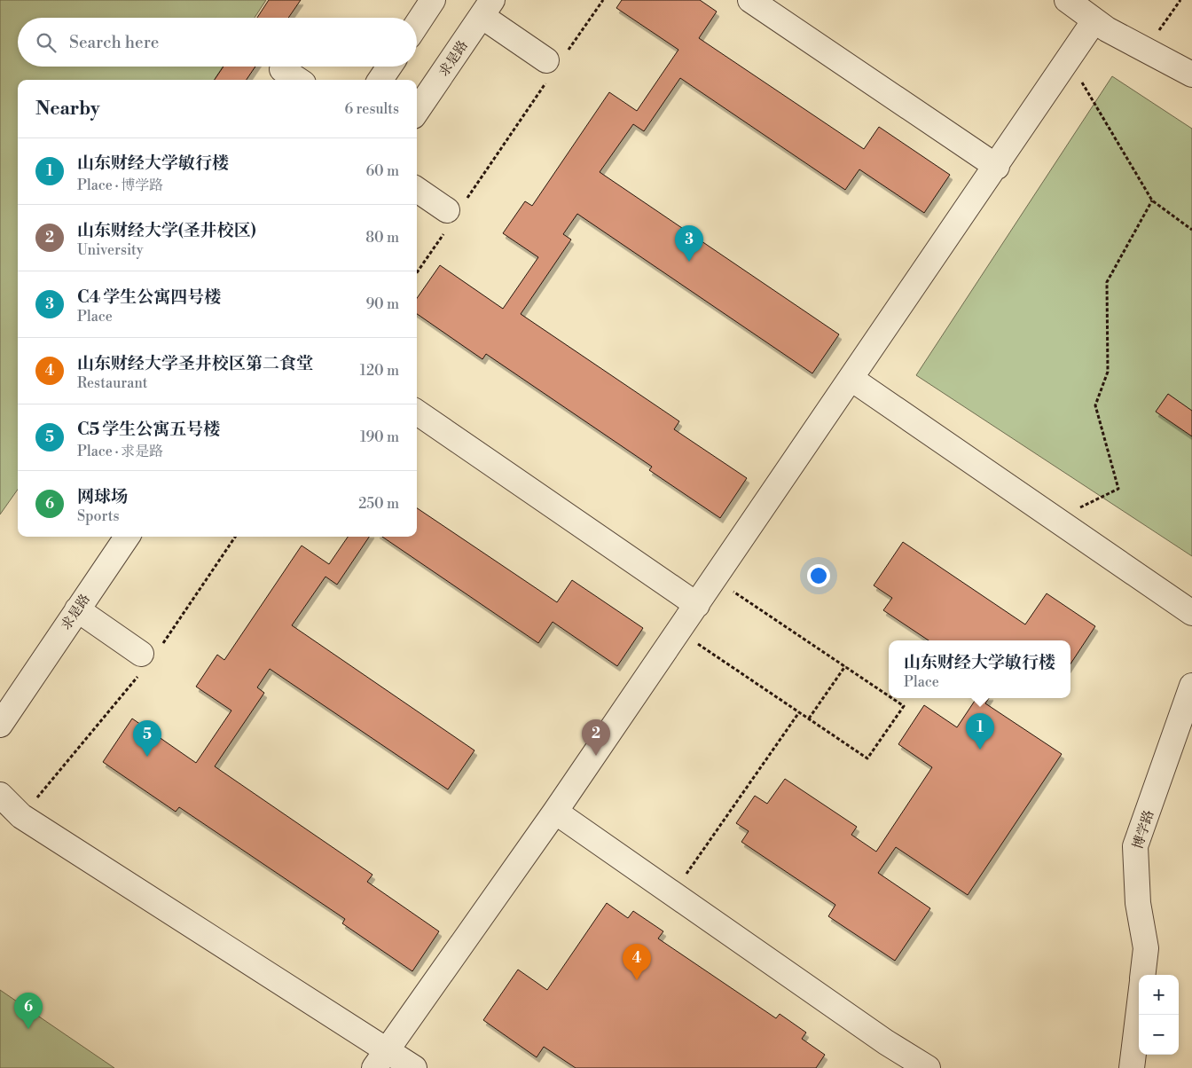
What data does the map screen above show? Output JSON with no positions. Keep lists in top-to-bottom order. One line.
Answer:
{"streets":{"street":["求是路","博学路"]},"page":{"search":"Search here","heading":["Nearby","6 results"],"list":[{"mark":"1","name":"山东财经大学敏行楼","note":"Place · 博学路","value":"60 m"},{"mark":"2","name":"山东财经大学(圣井校区)","note":"University","value":"80 m"},{"mark":"3","name":"C4 学生公寓四号楼","note":"Place","value":"90 m"},{"mark":"4","name":"山东财经大学圣井校区第二食堂","note":"Restaurant","value":"120 m"},{"mark":"5","name":"C5 学生公寓五号楼","note":"Place · 求是路","value":"190 m"},{"mark":"6","name":"网球场","note":"Sports","value":"250 m"}],"pins":["3","1","2","5","4","6"],"popup":["山东财经大学敏行楼","Place"],"map_buttons":["+","−"]}}
